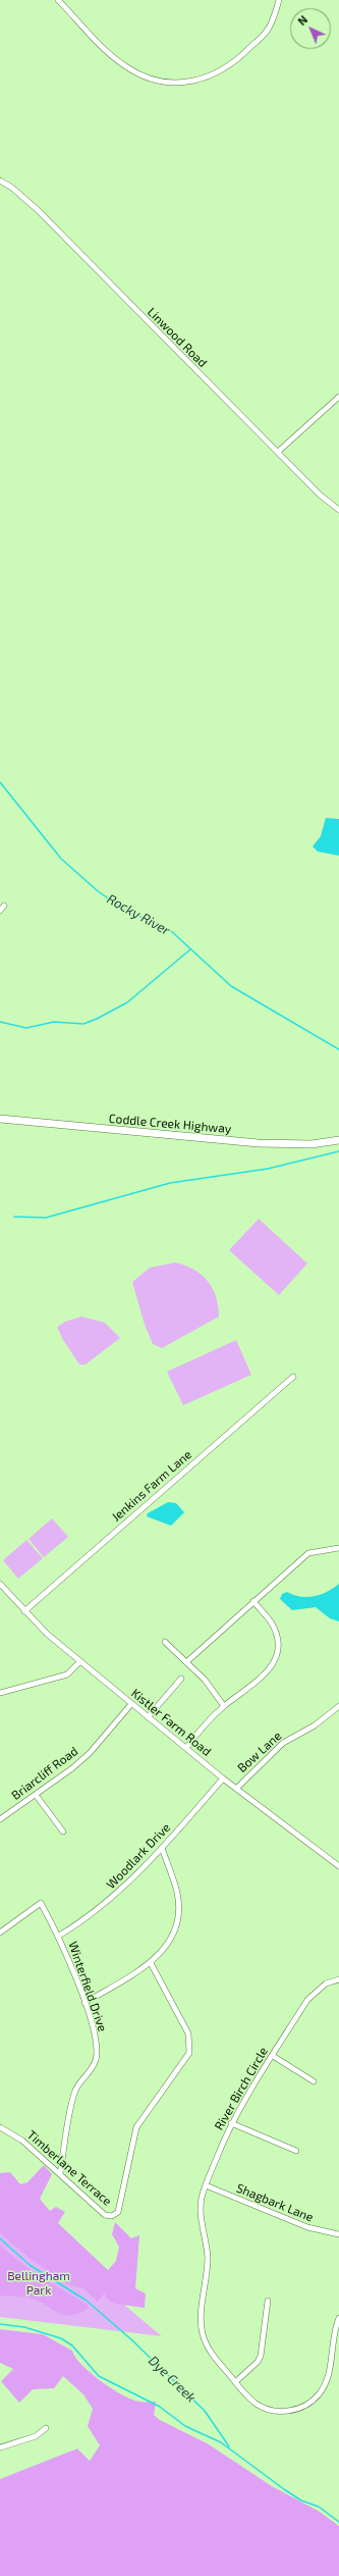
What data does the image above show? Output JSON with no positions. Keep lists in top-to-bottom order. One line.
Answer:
{"streets":{"main road":["Coddle Creek Highway"],"street":["Linwood Road","Jenkins Farm Lane","Kistler Farm Road","Bow Lane","Briarcliff Road","Woodlark Drive","Winterfield Drive","River Birch Circle","Timberlane Terrace","Shagbark Lane"]},"crossings":[["Jenkins Farm Lane","Kistler Farm Road"],["Kistler Farm Road","Bow Lane"],["Kistler Farm Road","Briarcliff Road"],["Kistler Farm Road","Woodlark Drive"],["Woodlark Drive","Winterfield Drive"],["Winterfield Drive","Timberlane Terrace"],["River Birch Circle","Shagbark Lane"]],"water":["Rocky River","Dye Creek"],"parks":["Bellingham Park"],"north":"top left"}
